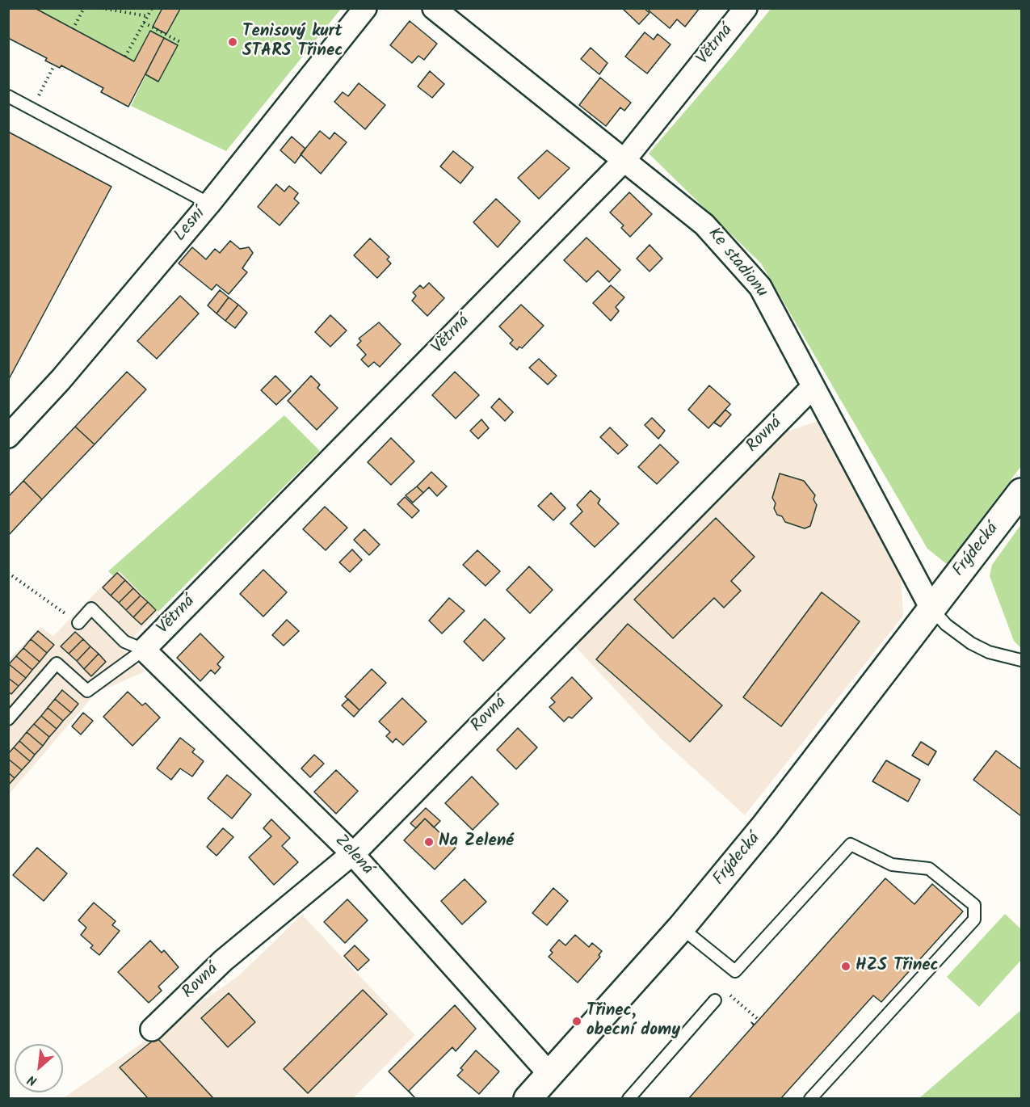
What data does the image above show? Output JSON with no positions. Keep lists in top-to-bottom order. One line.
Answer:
{"streets":{"main road":["Frýdecká"],"street":["Větrná","Lesní","Ke stadionu","Rovná","Zelená"]},"crossings":[["Větrná","Ke stadionu"],["Větrná","Zelená"],["Ke stadionu","Rovná"],["Ke stadionu","Frýdecká"],["Rovná","Zelená"],["Frýdecká","Zelená"]],"places":["Tenisový kurt STARS Třinec","Na Zelené","HZS Třinec","Třinec, obecní domy"],"north":"bottom left"}
